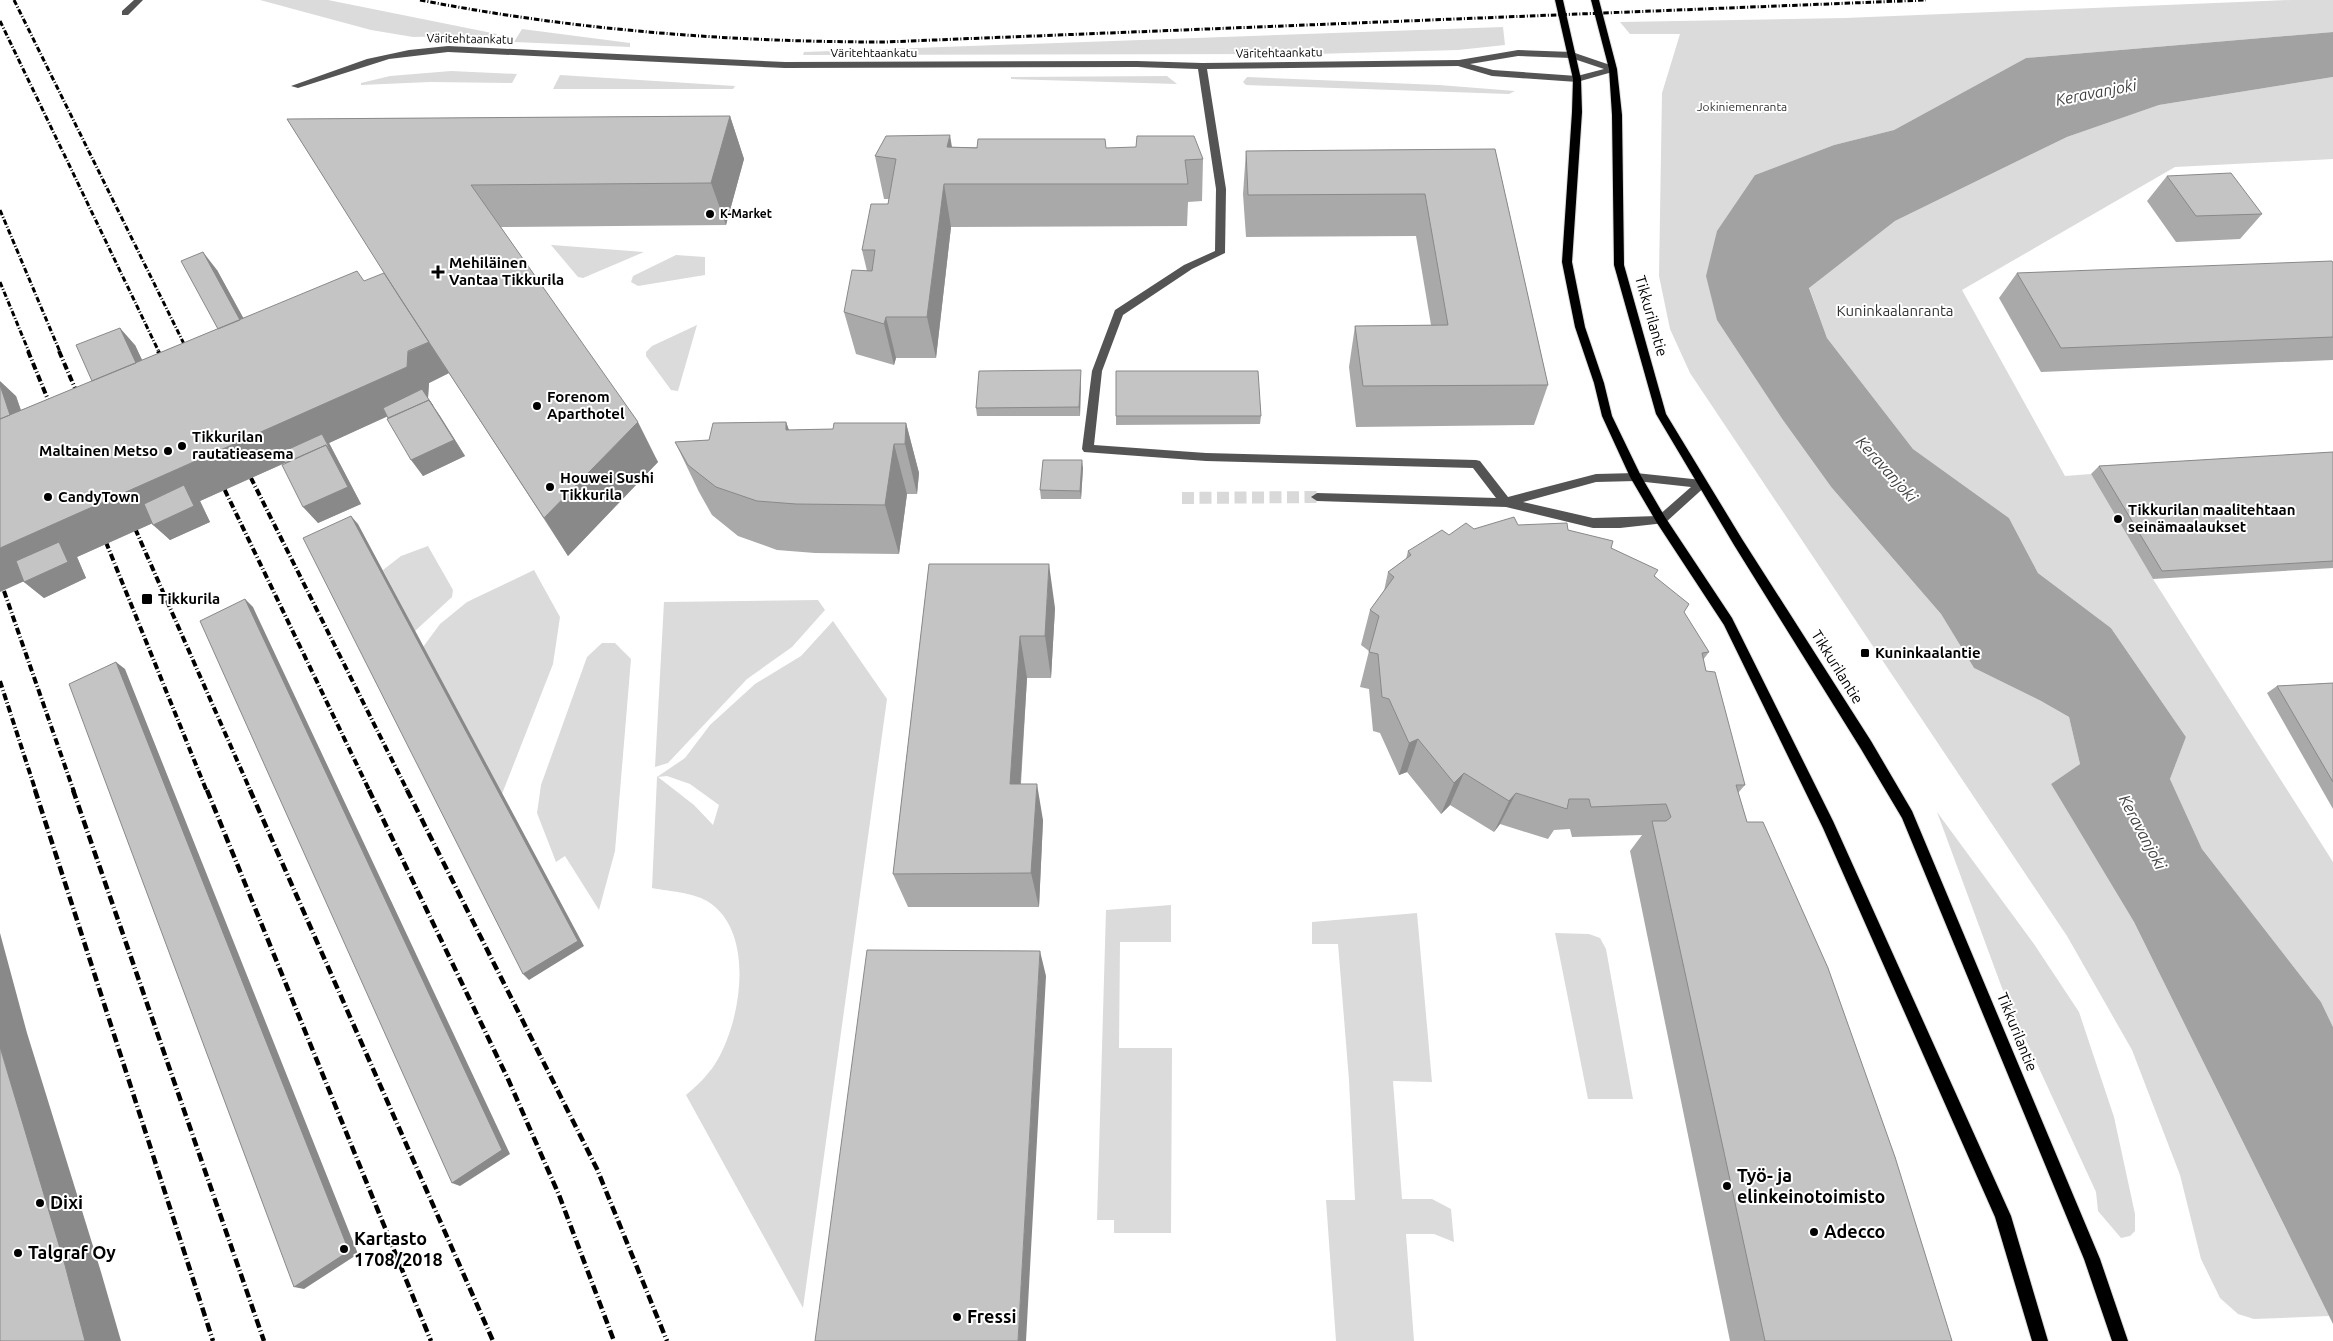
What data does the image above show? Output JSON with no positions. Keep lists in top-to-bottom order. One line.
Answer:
{"streets":{"main road":["Tikkurilantie"],"street":["Väritehtaankatu"]},"crossings":[["Väritehtaankatu","Tikkurilantie"]],"water":["Keravanjoki"],"parks":["Jokiniemenranta","Kuninkaalanranta"],"places":{"other":["K-Market","Forenom Aparthotel","Tikkurilan rautatieasema","Maltainen Metso","Houwei Sushi Tikkurila","CandyTown","Tikkurilan maalitehtaan seinämaalaukset","Työ- ja elinkeinotoimisto","Dixi","Adecco","Kartasto 1708/2018","Talgraf Oy","Fressi"],"health":["Mehiläinen Vantaa Tikkurila"],"transit":["Tikkurila","Kuninkaalantie"]}}
